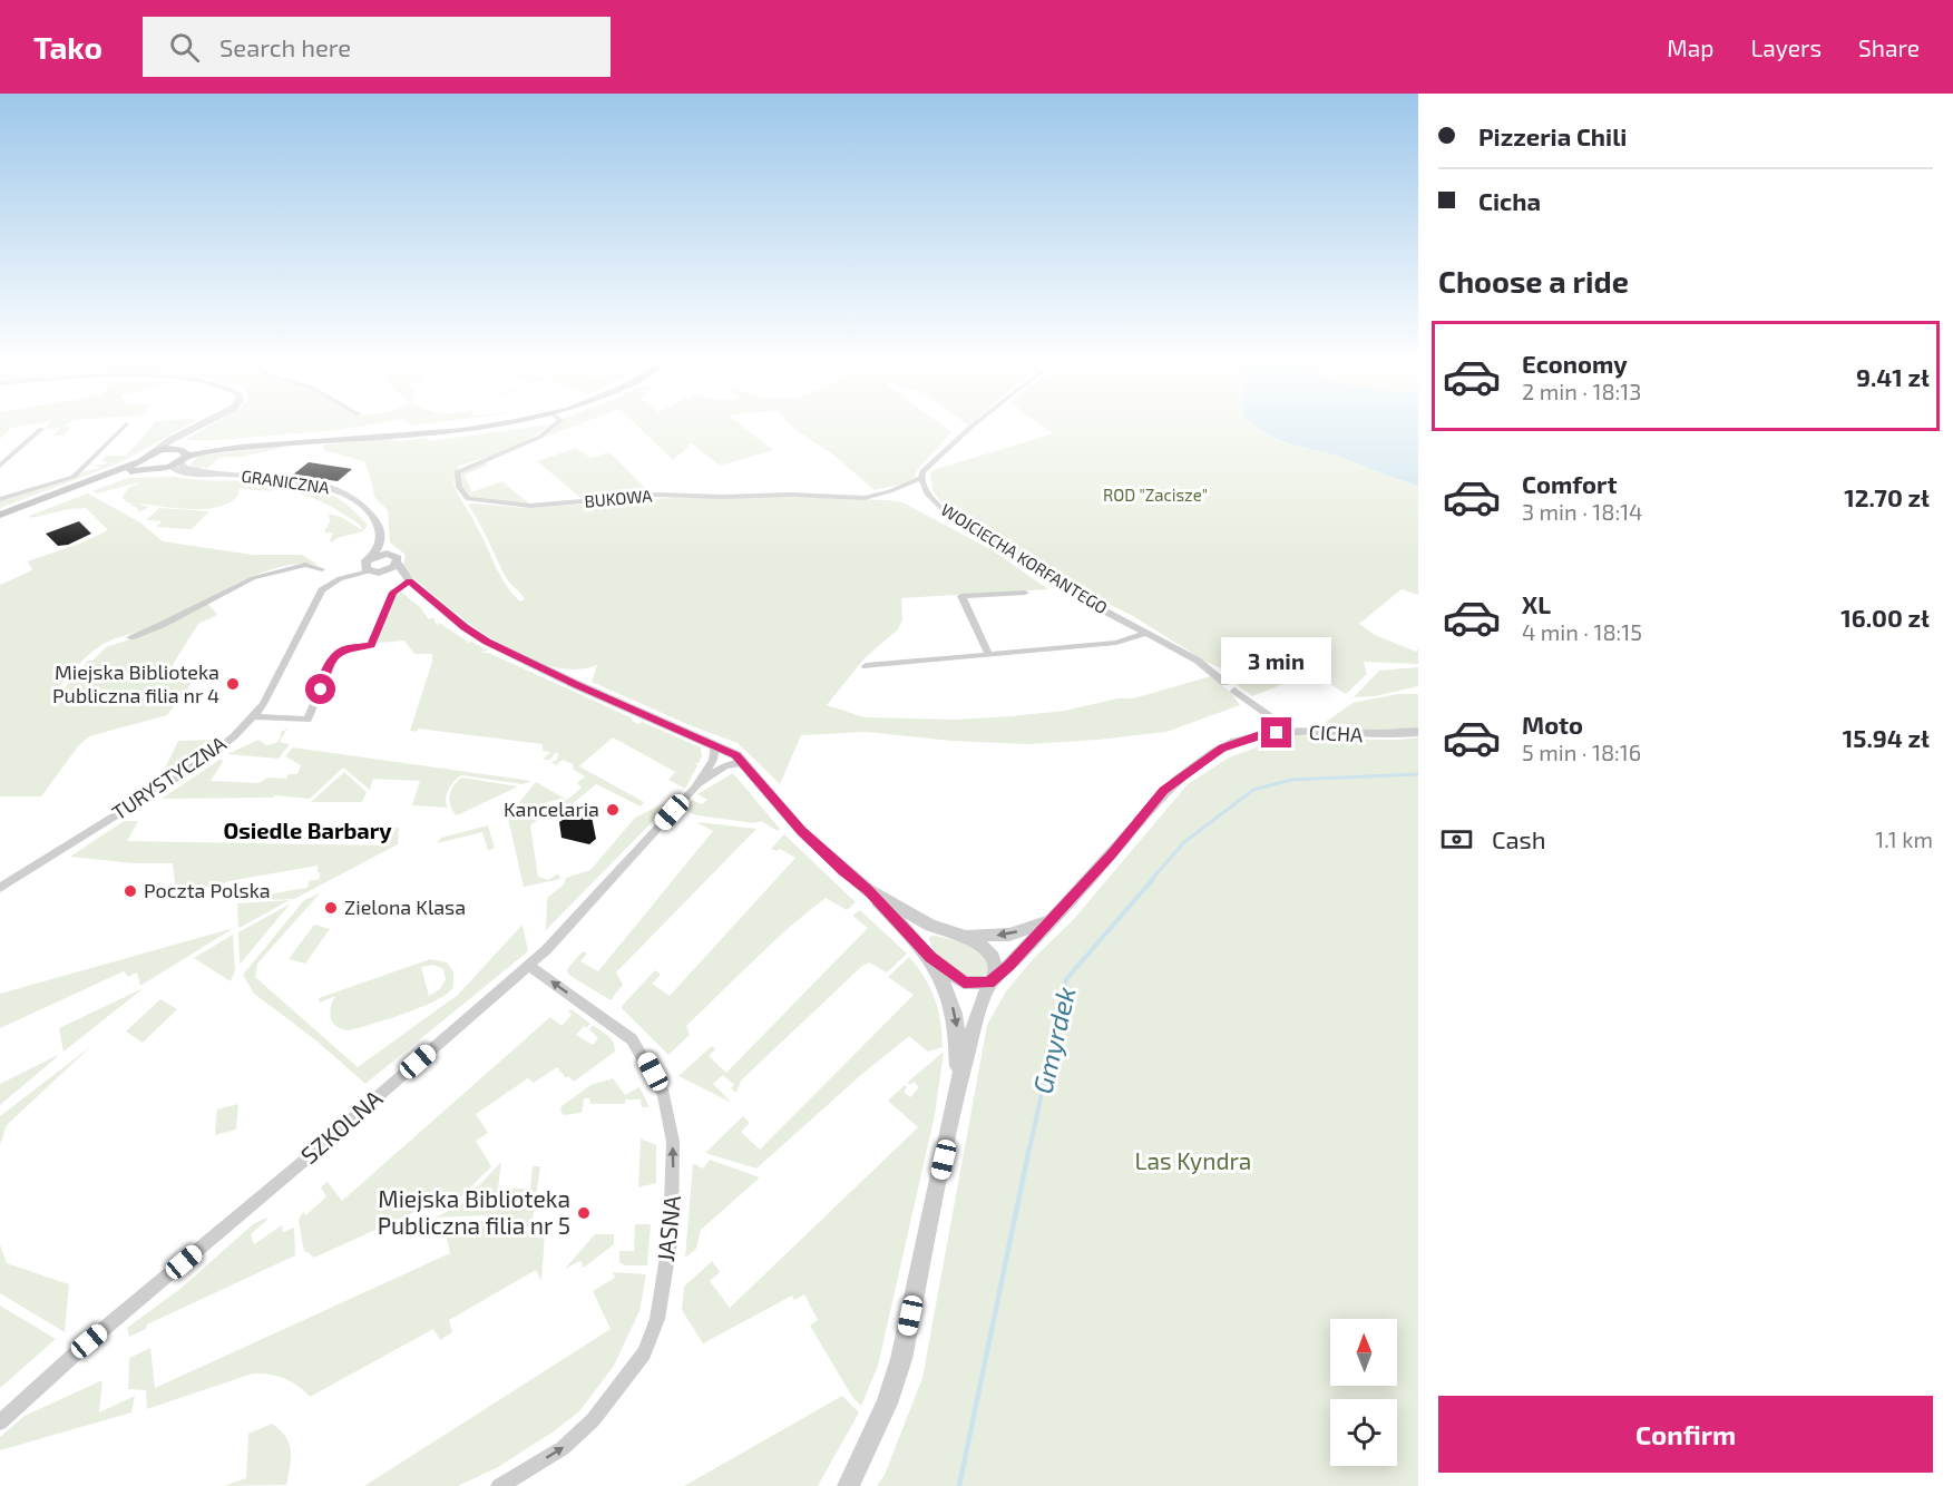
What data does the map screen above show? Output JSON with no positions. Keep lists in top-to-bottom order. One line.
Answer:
{"streets":{"street":["GRANICZNA","BUKOWA","WOJCIECHA KORFANTEGO","CICHA","TURYSTYCZNA","SZKOLNA","JASNA"]},"crossings":[["GRANICZNA","CICHA"],["GRANICZNA","SZKOLNA"],["BUKOWA","WOJCIECHA KORFANTEGO"],["SZKOLNA","JASNA"]],"districts":["Osiedle Barbary"],"water":["Gmyrdek"],"parks":["ROD \"Zacisze\"","Las Kyndra"],"places":["Miejska Biblioteka Publiczna filia nr 4","Kancelaria","Poczta Polska","Zielona Klasa","Miejska Biblioteka Publiczna filia nr 5"],"north":"top","page":{"header":"Tako","search":"Search here","nav":["Map","Layers","Share"],"banner":["Pizzeria Chili","Cicha"],"heading":"Choose a ride","list":[{"name":"Economy","note":"2 min · 18:13","value":"9.41 zł"},{"name":"Comfort","note":"3 min · 18:14","value":"12.70 zł"},{"name":"XL","note":"4 min · 18:15","value":"16.00 zł"},{"name":"Moto","note":"5 min · 18:16","value":"15.94 zł"}],"bubble":"3 min","pay":["Cash","1.1 km"],"buttons":"Confirm"}}
